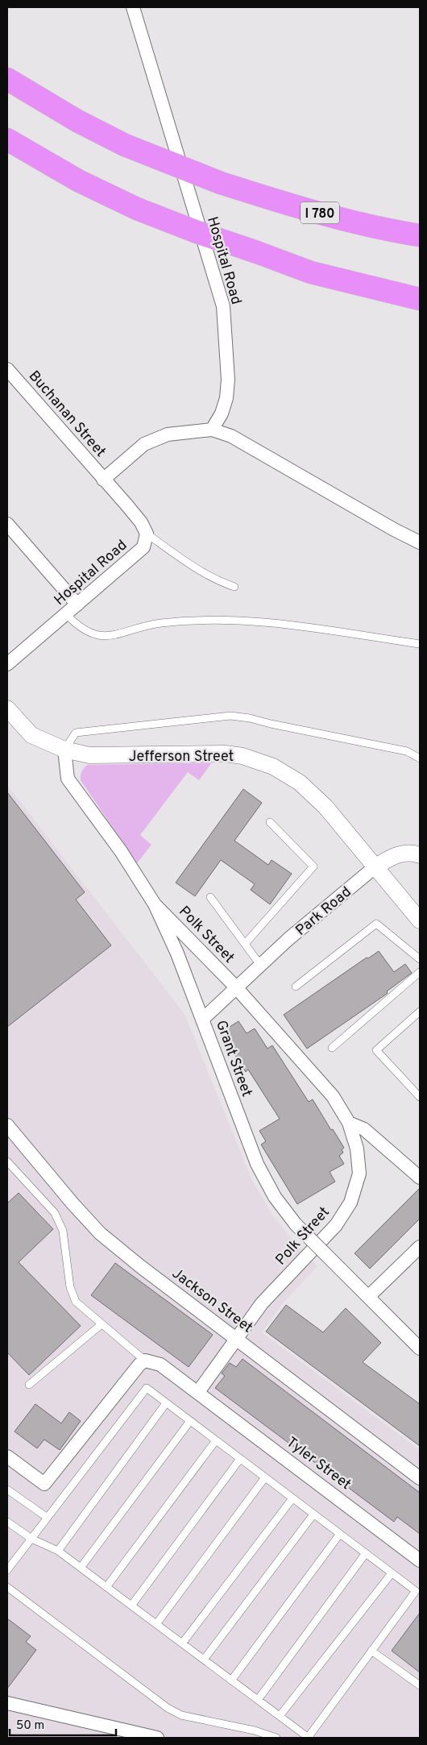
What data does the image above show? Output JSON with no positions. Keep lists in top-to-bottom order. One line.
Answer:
{"streets":{"highway":["I 780"],"street":["Hospital Road","Buchanan Street","Jefferson Street","Park Road","Polk Street","Grant Street","Jackson Street","Tyler Street"]},"crossings":[["Jefferson Street","Park Road"],["Jefferson Street","Grant Street"],["Park Road","Polk Street"],["Park Road","Grant Street"],["Polk Street","Grant Street"],["Polk Street","Jackson Street"],["Polk Street","Tyler Street"]],"scale_bar":"50 m"}
